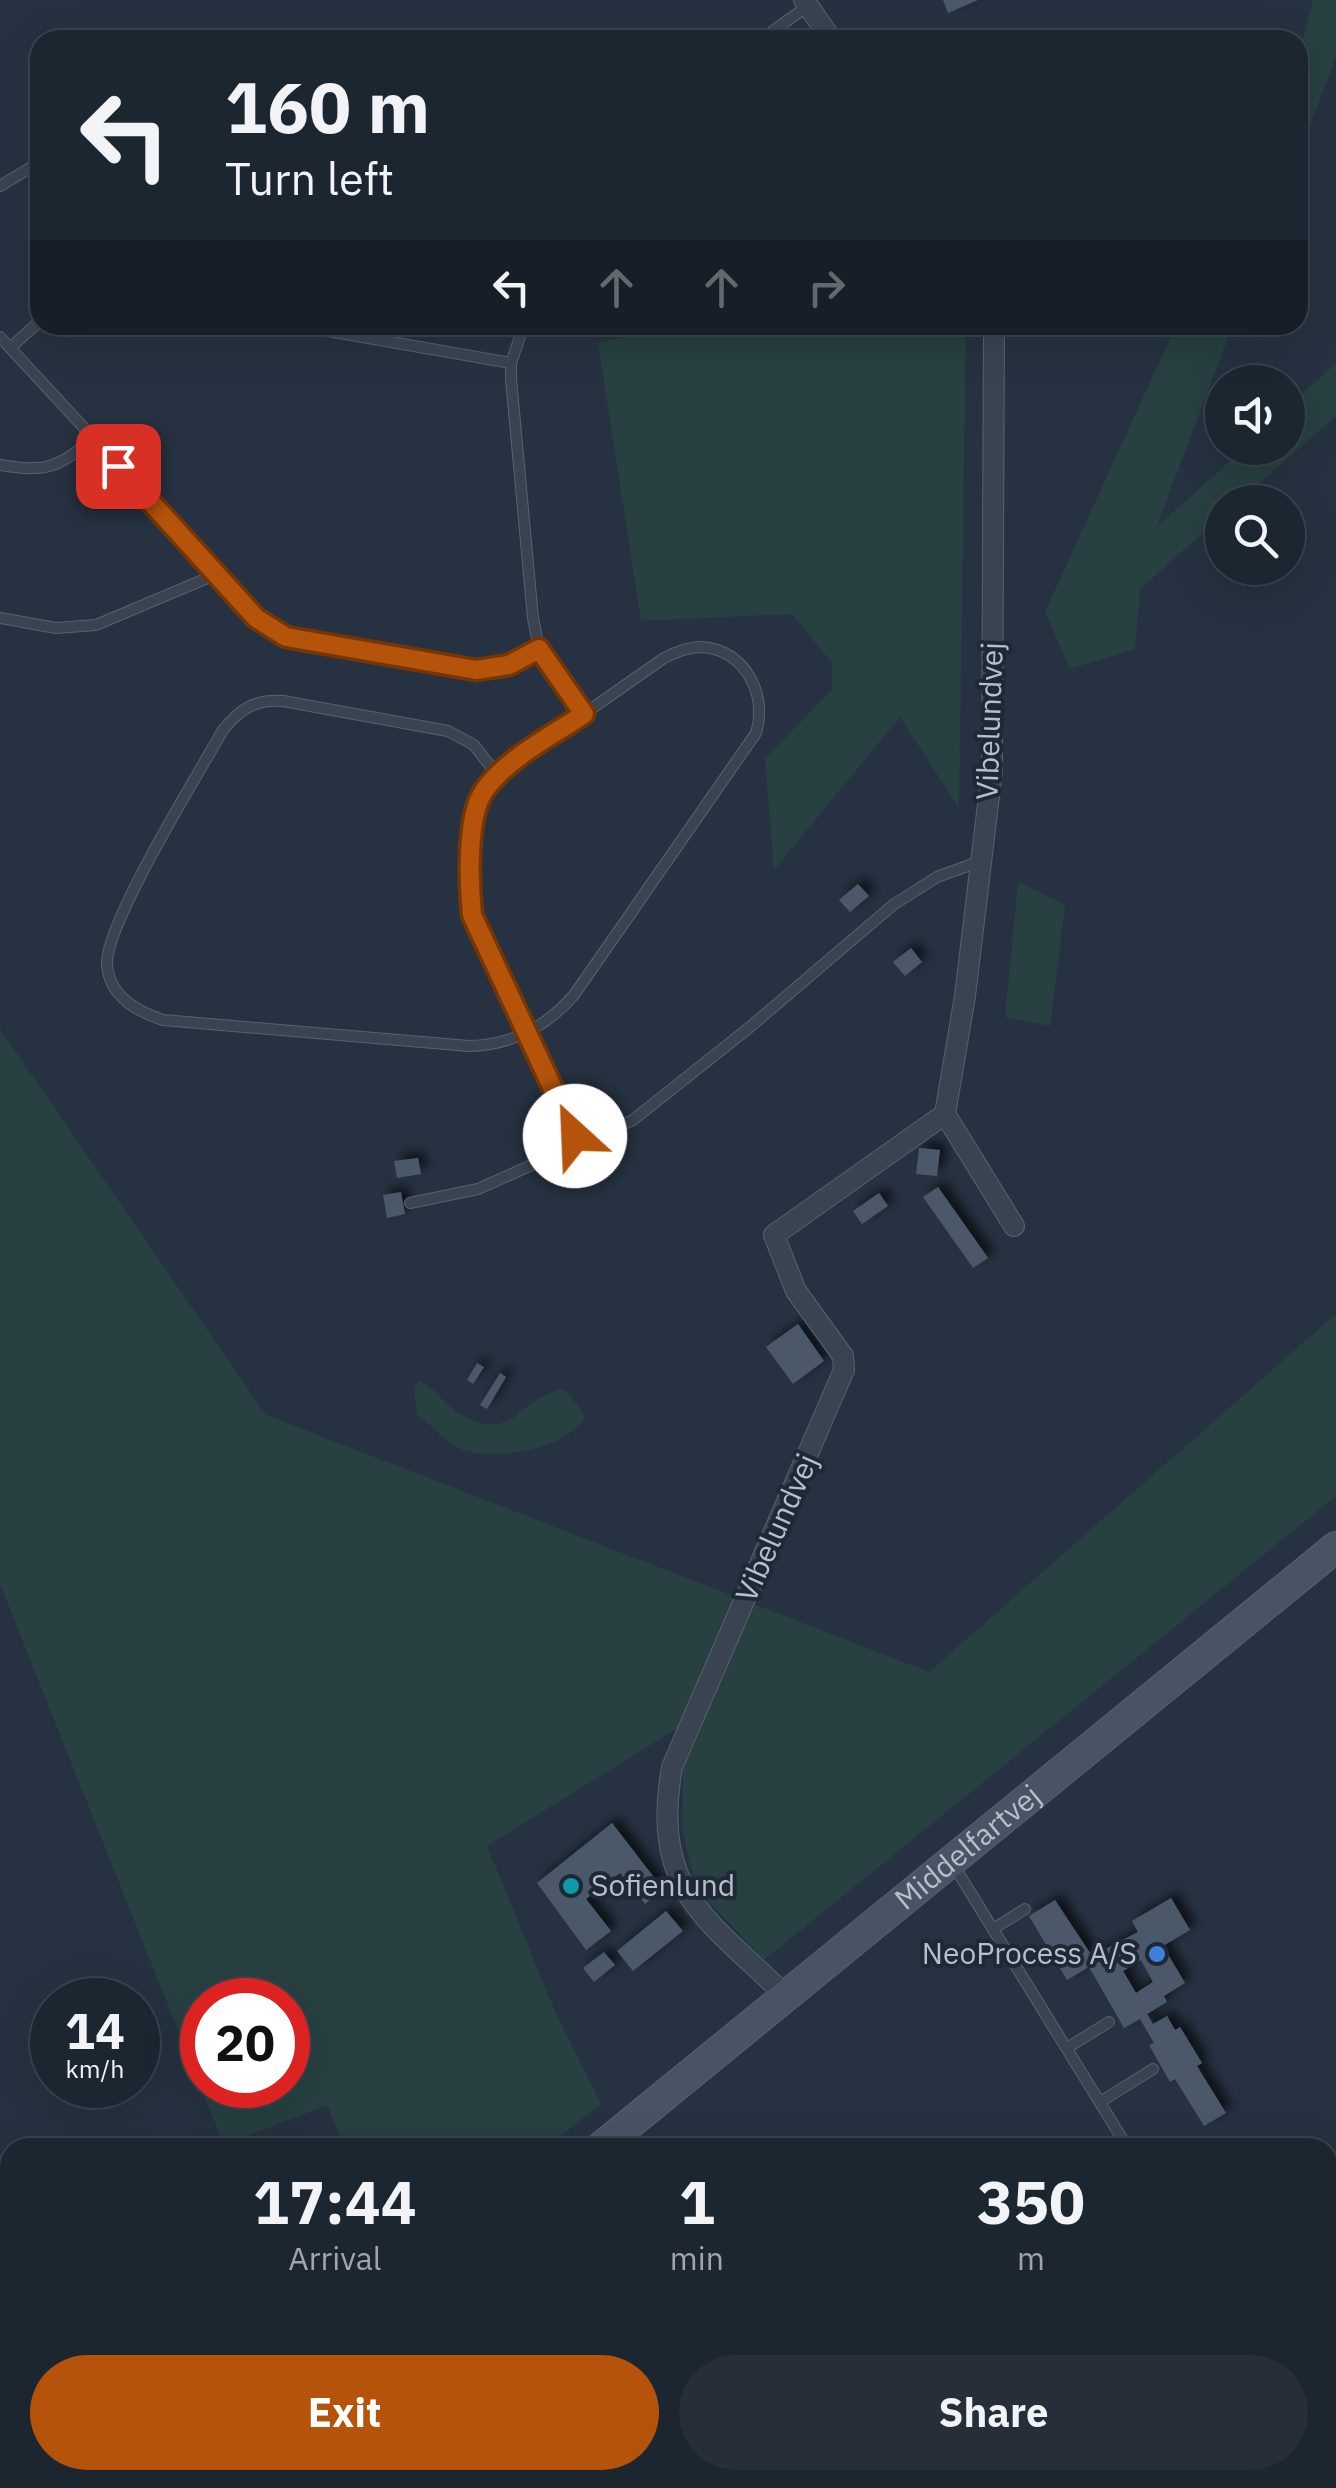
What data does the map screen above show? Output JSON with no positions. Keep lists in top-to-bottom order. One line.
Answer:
{"streets":{"main road":["Middelfartvej"],"street":["Vibelundvej"]},"crossings":[["Vibelundvej","Middelfartvej"]],"places":["Sofienlund","NeoProcess A/S"],"page":{"turn":["160 m","Turn left"],"speed":"14 km/h","limit":"20","eta":["17:44","Arrival","1","min","350","m"],"buttons":["Exit","Share"]}}
